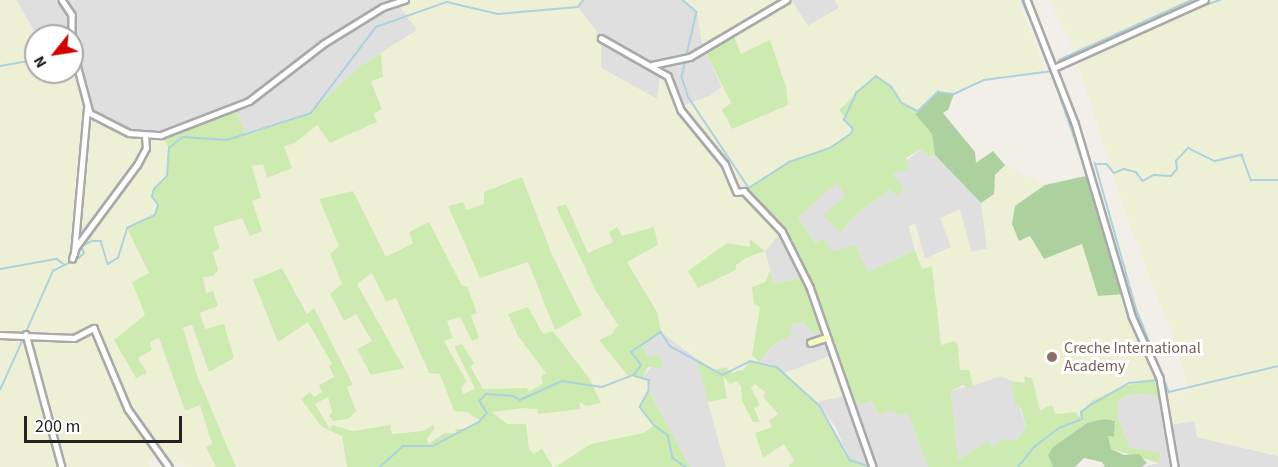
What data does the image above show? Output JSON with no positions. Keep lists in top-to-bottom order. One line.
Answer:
{"places":["Creche International Academy"],"scale_bar":"200 m","north":"bottom left"}
